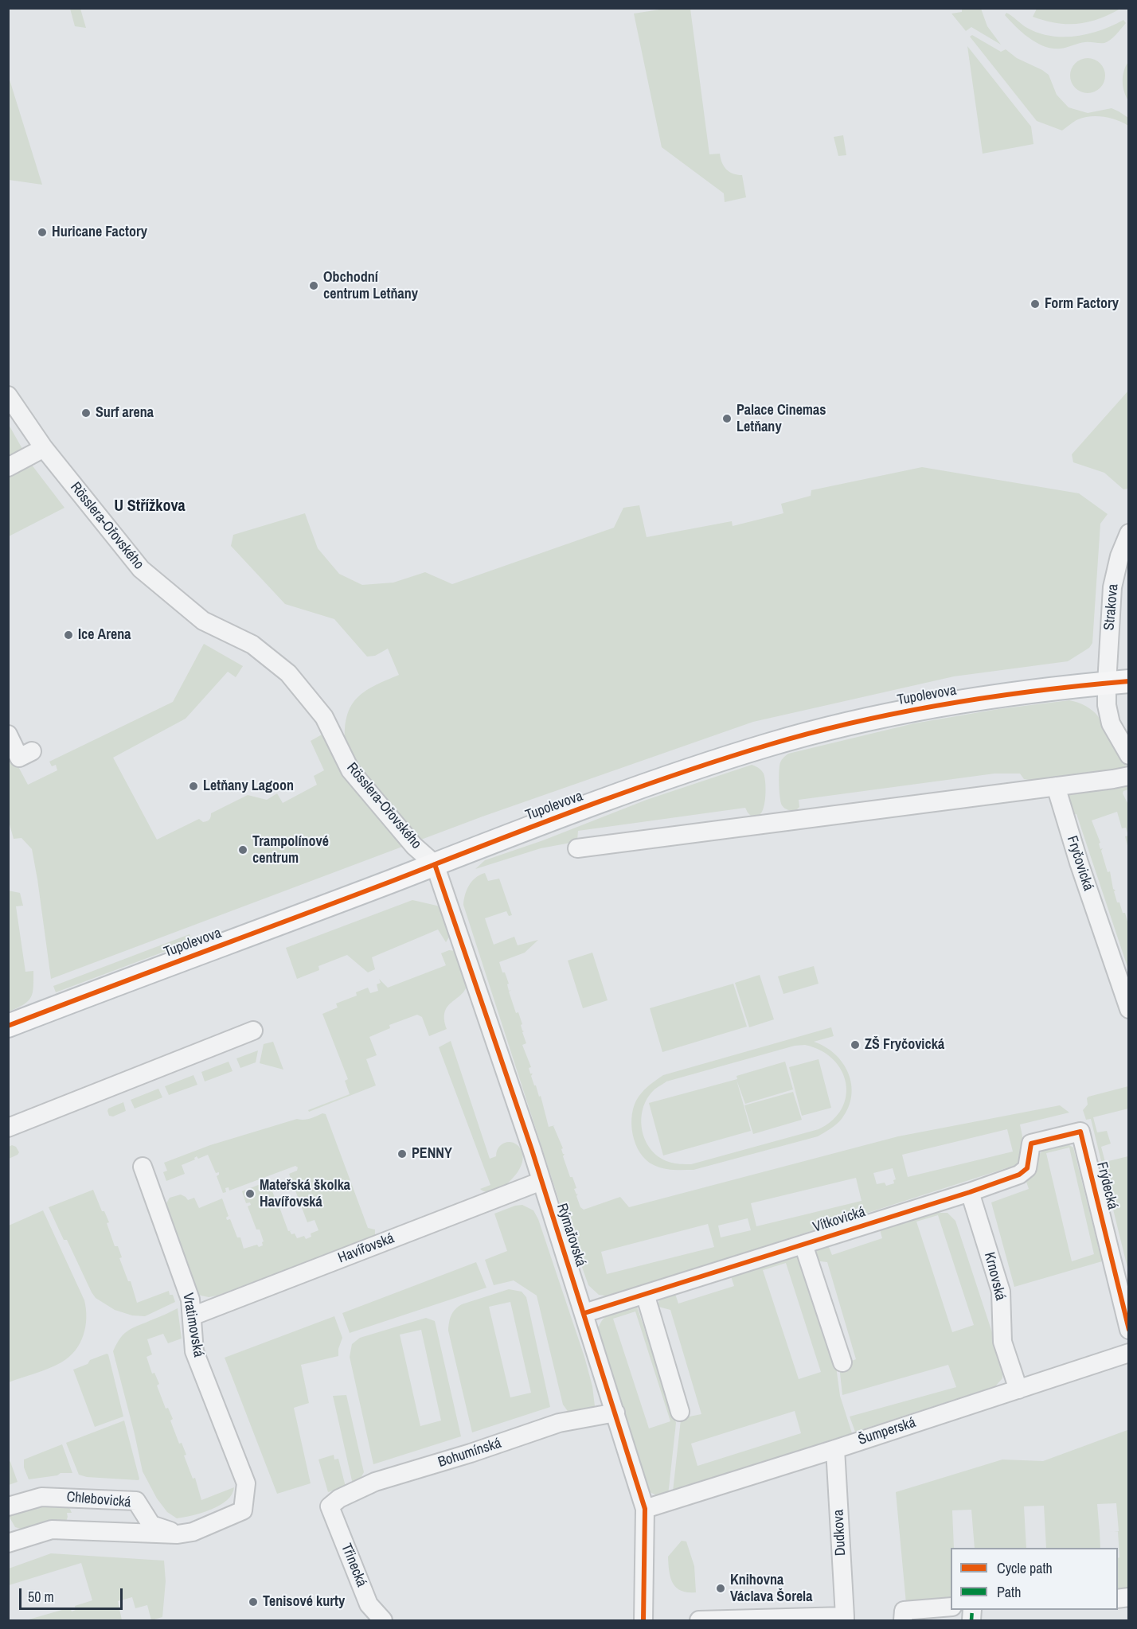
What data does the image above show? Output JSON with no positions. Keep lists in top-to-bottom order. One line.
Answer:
{"streets":{"main road":["Tupolevova"],"street":["Rösslera-Ořovského","Strakova","Fryčovická","Frýdecká","Vítkovická","Rýmařovská","Havířovská","Krnovská","Vratimovská","Šumperská","Bohumínská","Chlebovická","Dudkova","Třinecká"]},"crossings":[["Rösslera-Ořovského","Tupolevova"],["Rösslera-Ořovského","Rýmařovská"],["Strakova","Tupolevova"],["Tupolevova","Rýmařovská"],["Frýdecká","Vítkovická"],["Vítkovická","Rýmařovská"],["Vítkovická","Krnovská"],["Rýmařovská","Havířovská"],["Rýmařovská","Šumperská"],["Rýmařovská","Bohumínská"],["Havířovská","Vratimovská"],["Krnovská","Šumperská"],["Vratimovská","Chlebovická"],["Šumperská","Dudkova"],["Bohumínská","Třinecká"]],"districts":["U Střížkova"],"places":["Huricane Factory","Obchodní centrum Letňany","Form Factory","Surf arena","Palace Cinemas Letňany","Ice Arena","Letňany Lagoon","Trampolínové centrum","ZŠ Fryčovická","PENNY","Mateřská školka Havířovská","Knihovna Václava Šorela","Tenisové kurty"],"legend":["Cycle path","Path"],"scale_bar":"50 m"}
